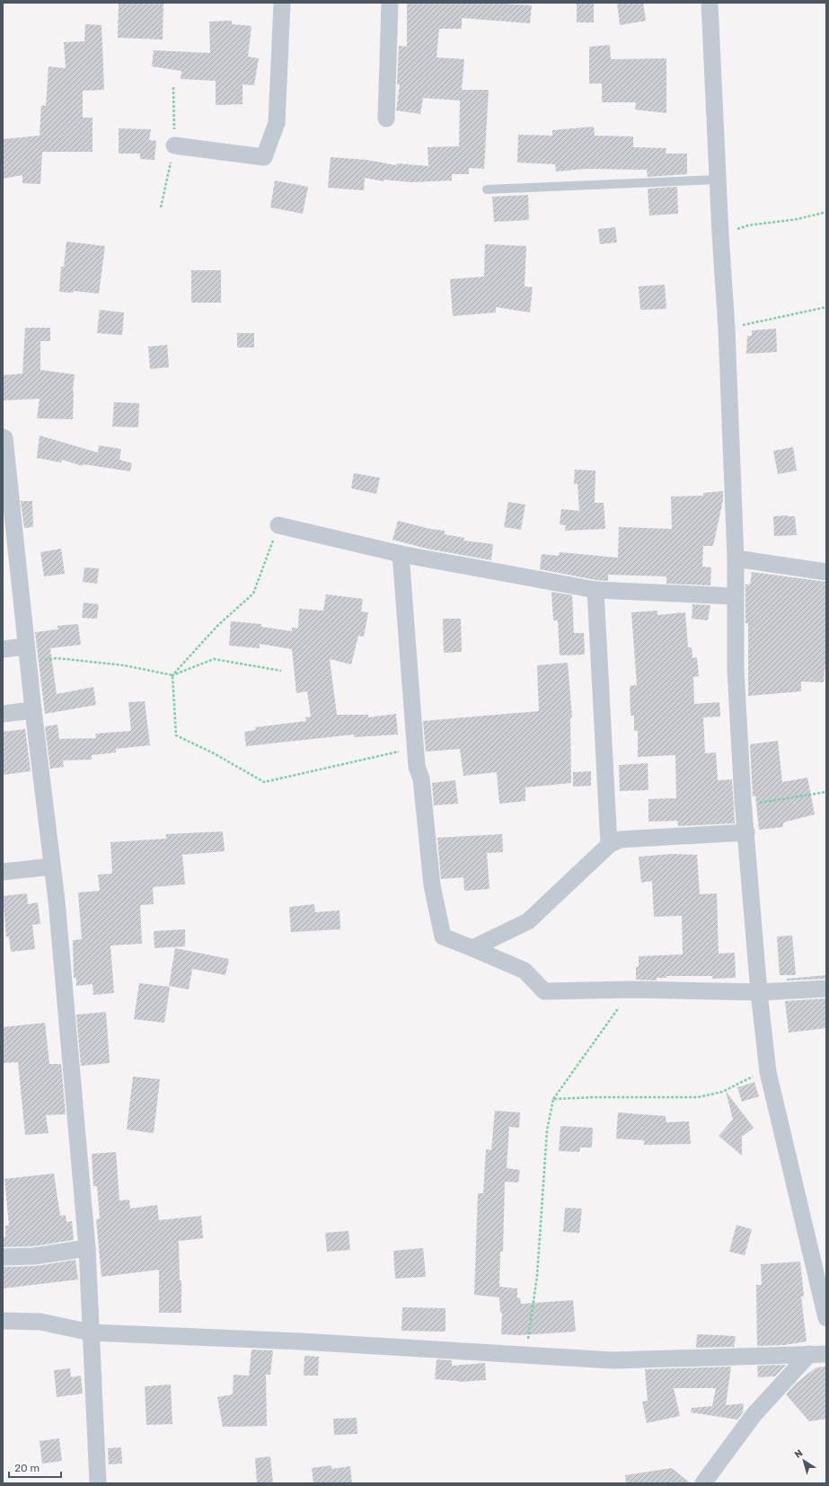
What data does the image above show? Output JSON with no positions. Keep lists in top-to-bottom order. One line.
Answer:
{"scale_bar":"20 m","north":"top left"}
